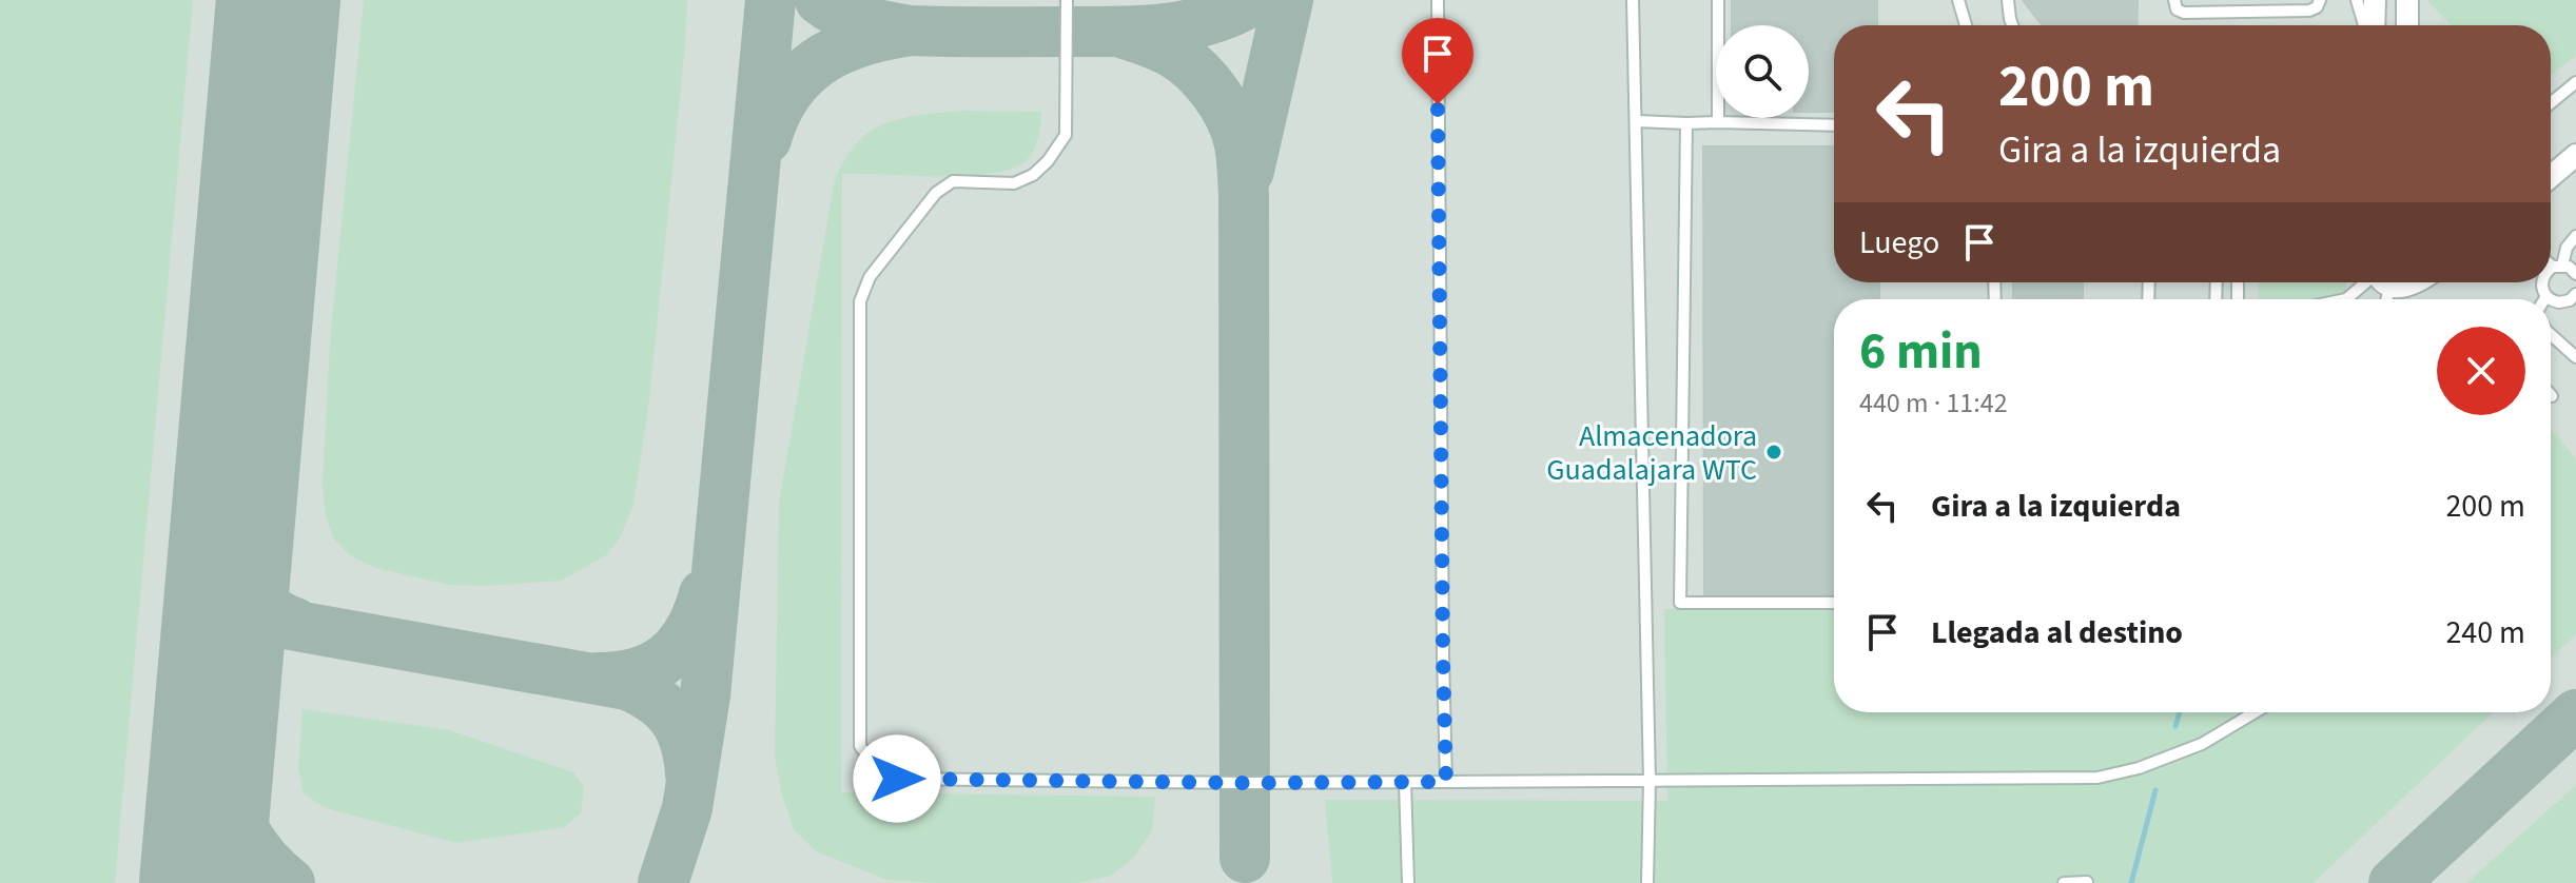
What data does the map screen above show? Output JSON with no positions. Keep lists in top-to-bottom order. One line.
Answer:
{"places":["Almacenadora Guadalajara WTC"],"page":{"turn":["200 m","Gira a la izquierda"],"then":"Luego","heading":["6 min","440 m · 11:42"],"list":[{"name":"Gira a la izquierda","value":"200 m"},{"name":"Llegada al destino","value":"240 m"}]}}
